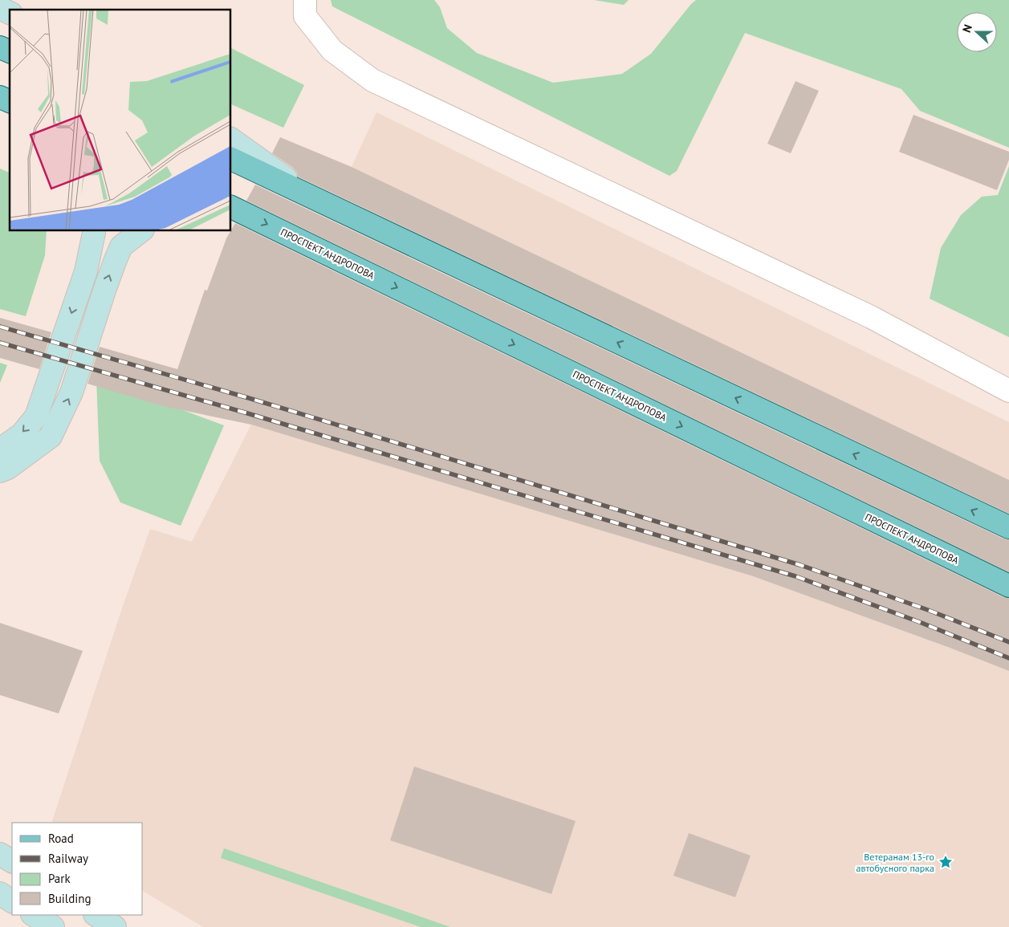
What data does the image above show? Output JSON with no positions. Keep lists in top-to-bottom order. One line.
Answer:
{"streets":{"main road":["ПРОСПЕКТ АНДРОПОВА"]},"places":{"place":["Ветеранам 13-го автобусного парка"]},"legend":["Road","Railway","Park","Building"],"north":"left"}
